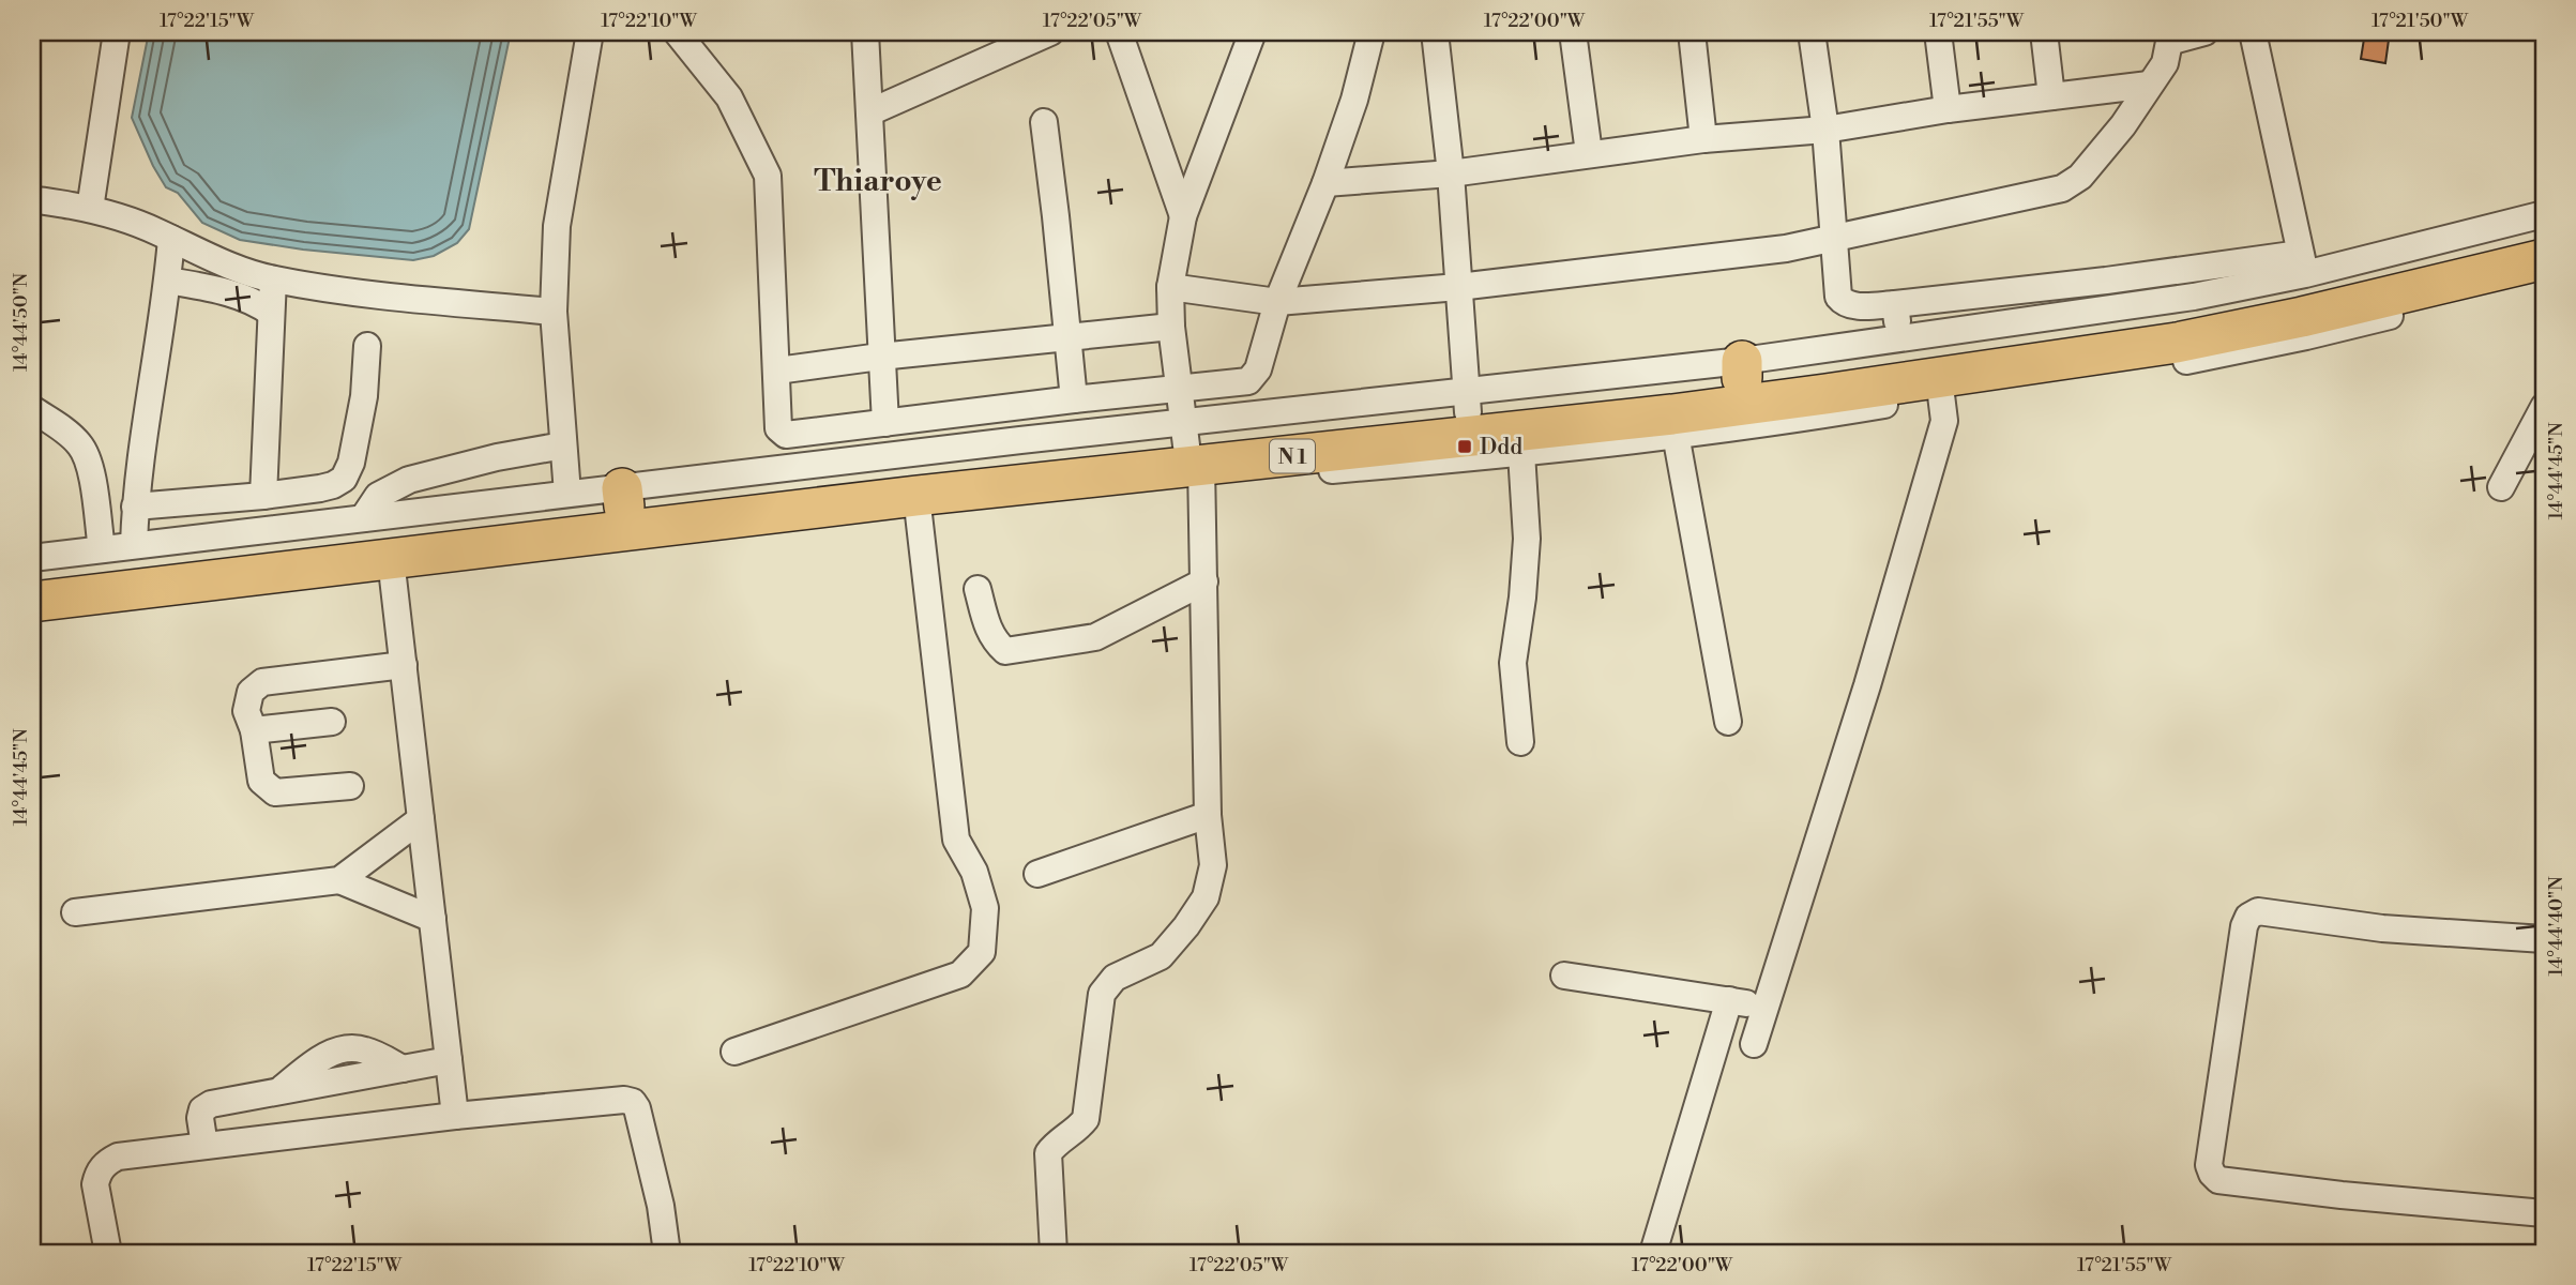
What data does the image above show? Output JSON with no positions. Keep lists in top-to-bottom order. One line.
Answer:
{"streets":{"highway":["N 1"]},"districts":["Thiaroye"],"places":{"transit":["Ddd"]},"coordinates":["17°22'15\"W","17°22'10\"W","17°22'05\"W","17°22'00\"W","17°21'55\"W","17°21'50\"W","14°44'50\"N","14°44'45\"N","14°44'40\"N"]}
